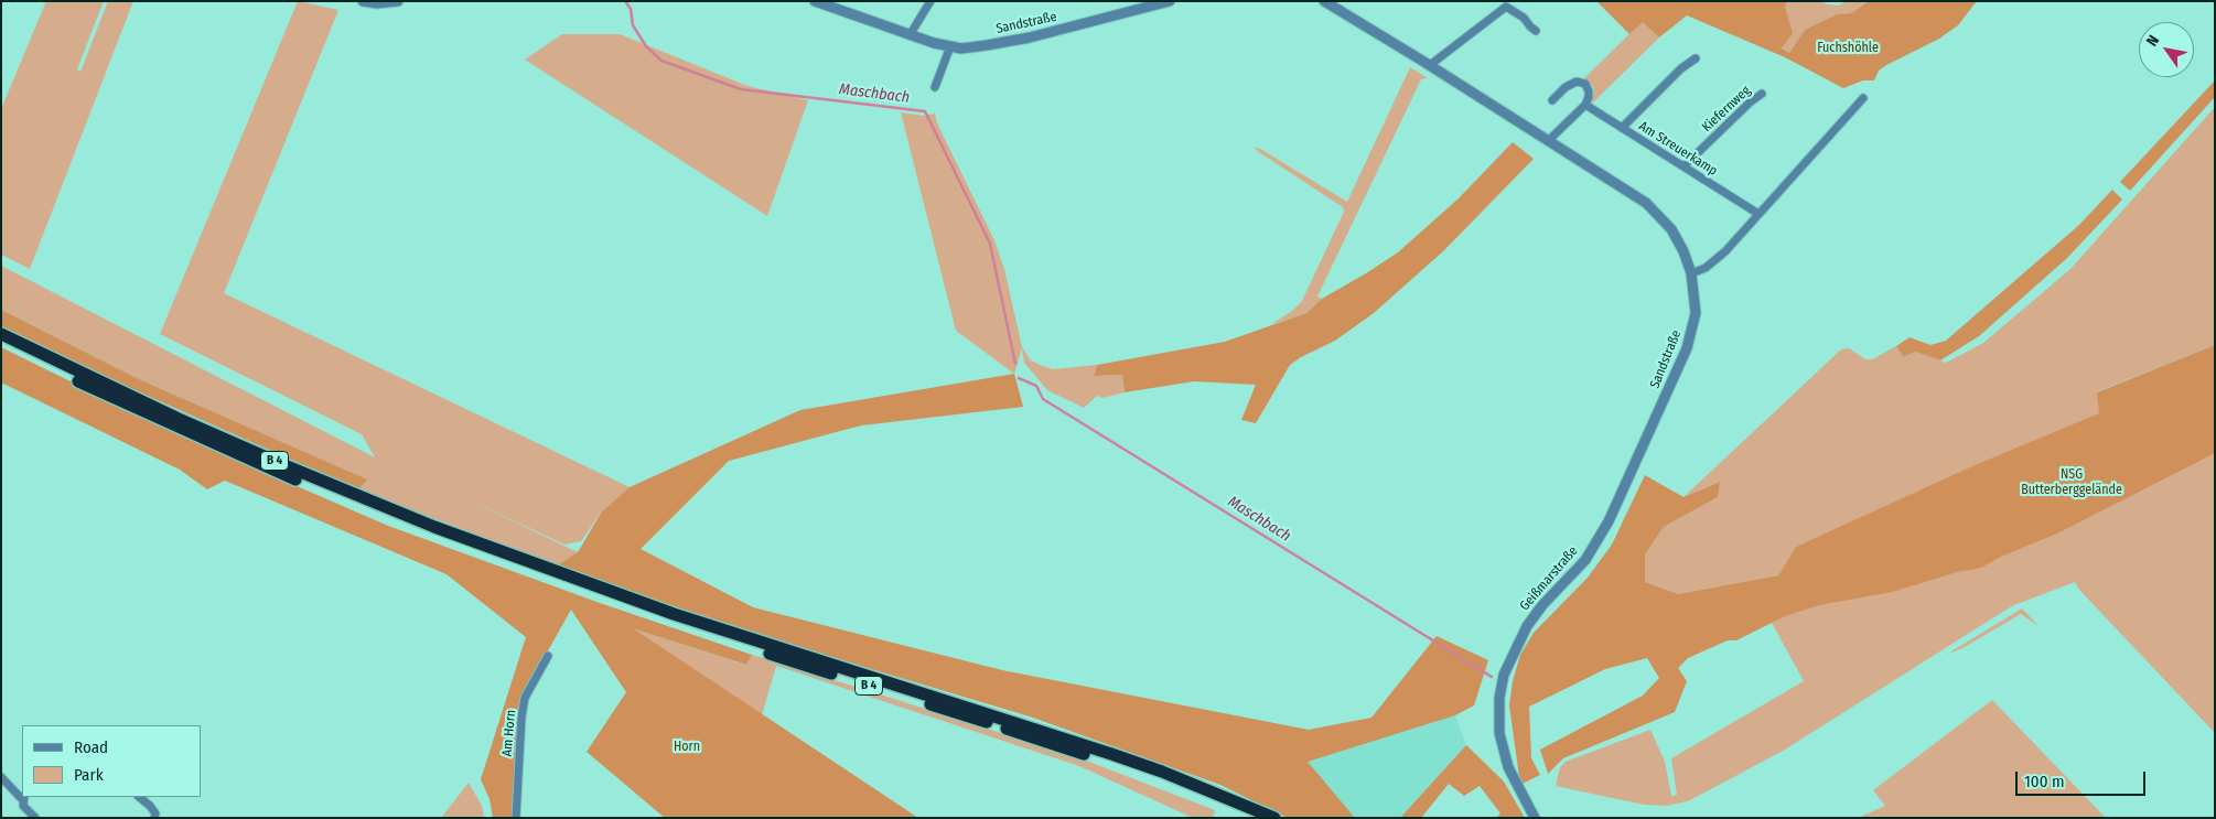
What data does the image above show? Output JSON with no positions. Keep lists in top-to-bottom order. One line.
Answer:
{"streets":{"highway":["B 4"],"street":["Sandstraße","Kiefernweg","Am Streuerkamp","Geißmarstraße","Am Horn"]},"crossings":[["Sandstraße","Geißmarstraße"],["Kiefernweg","Am Streuerkamp"]],"water":["Maschbach"],"parks":["Fuchshöhle","NSG Butterberggelände","Horn"],"legend":["Road","Park"],"scale_bar":"100 m","north":"top left"}
